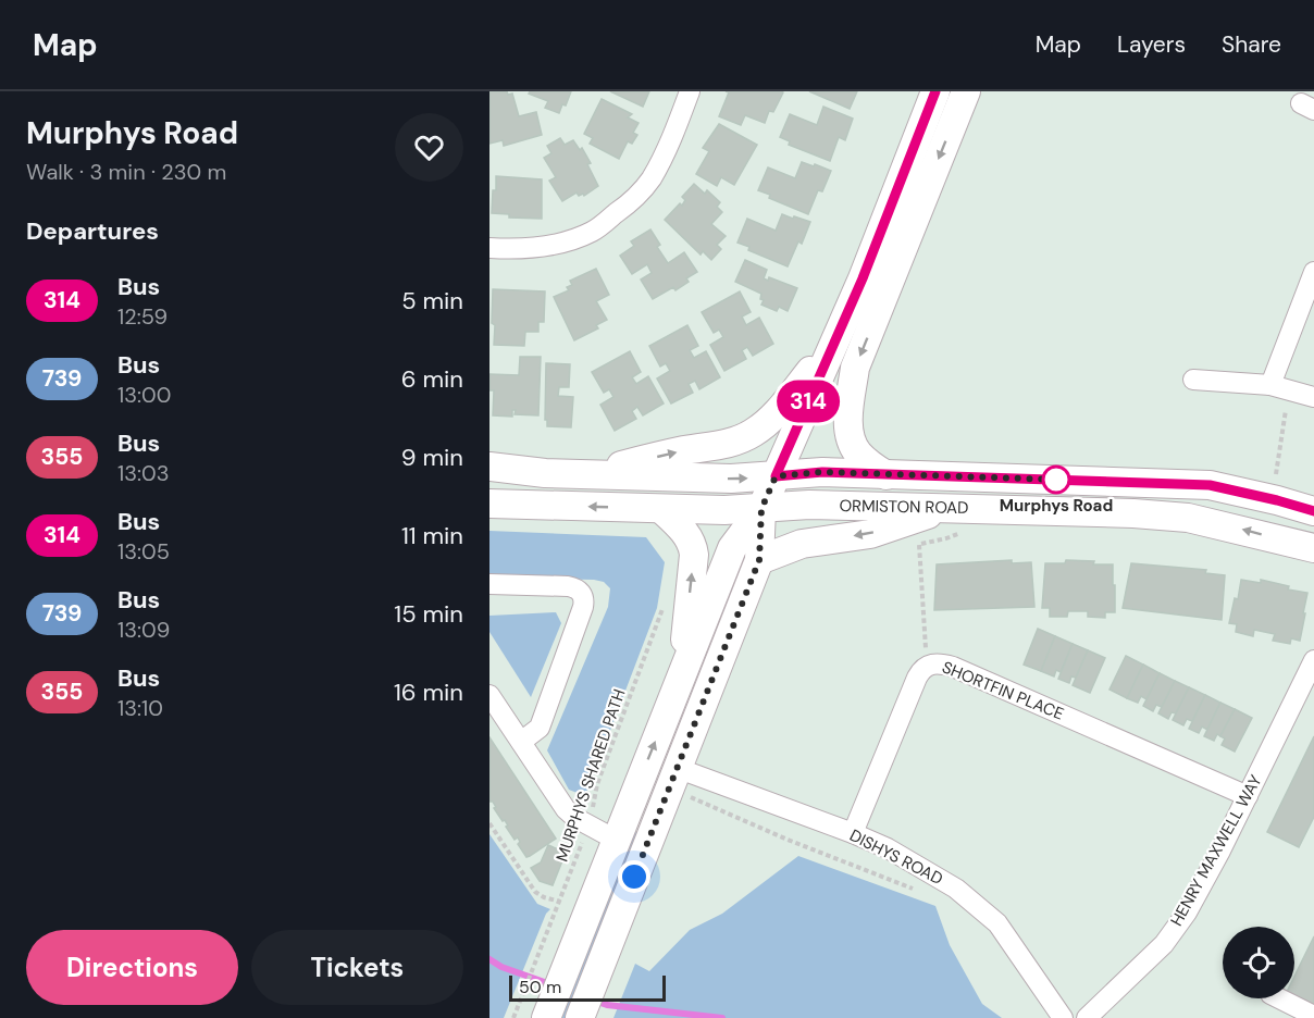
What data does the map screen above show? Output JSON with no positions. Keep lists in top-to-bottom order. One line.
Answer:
{"streets":{"main road":["ORMISTON ROAD"],"street":["SHORTFIN PLACE","HENRY MAXWELL WAY","DISHYS ROAD"],"path":["MURPHYS SHARED PATH"]},"crossings":[["SHORTFIN PLACE","HENRY MAXWELL WAY"],["SHORTFIN PLACE","DISHYS ROAD"]],"places":["Murphys Road"],"lines":["bus line 314"],"scale_bar":"50 m","page":{"header":"Map","nav":["Map","Layers","Share"],"heading":[["Murphys Road","Walk · 3 min · 230 m"],"Departures"],"on_map":"314","list":[{"mark":"314","name":"Bus","note":"12:59","value":"5 min"},{"mark":"739","name":"Bus","note":"13:00","value":"6 min"},{"mark":"355","name":"Bus","note":"13:03","value":"9 min"},{"mark":"314","name":"Bus","note":"13:05","value":"11 min"},{"mark":"739","name":"Bus","note":"13:09","value":"15 min"},{"mark":"355","name":"Bus","note":"13:10","value":"16 min"}],"buttons":["Directions","Tickets"],"scale":"50 m"}}
